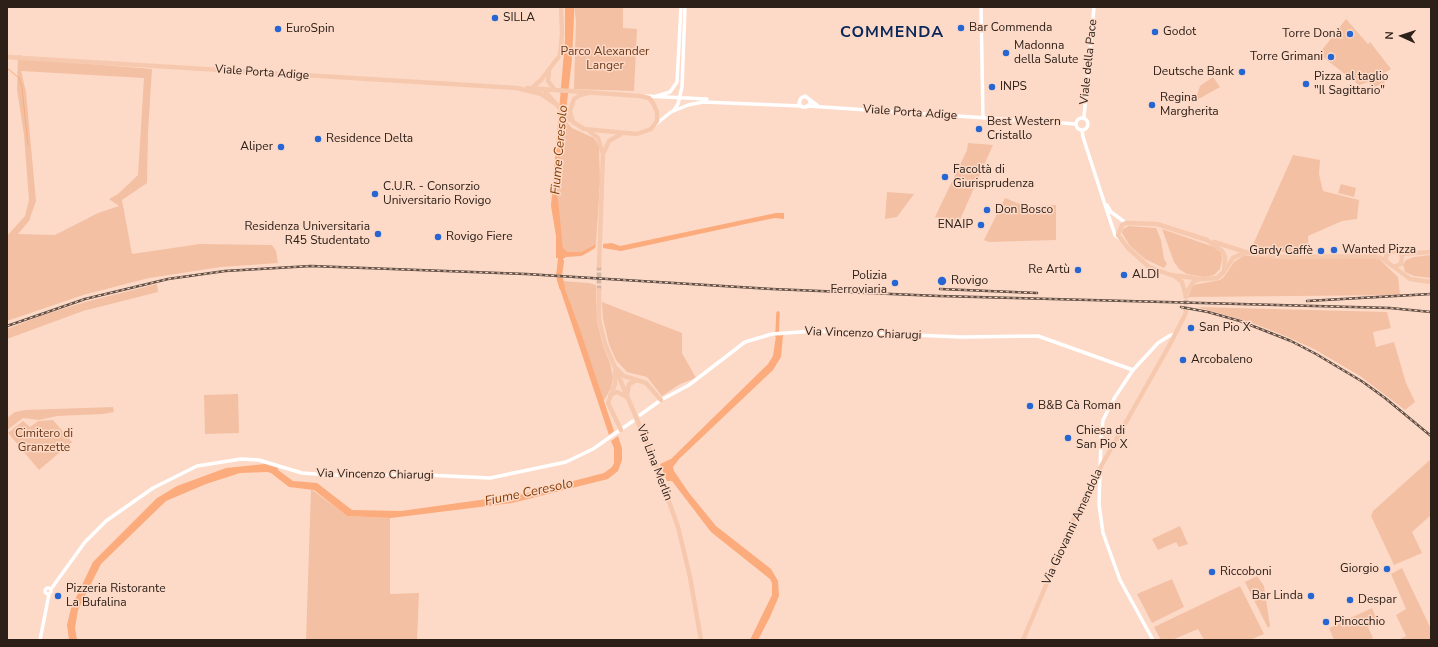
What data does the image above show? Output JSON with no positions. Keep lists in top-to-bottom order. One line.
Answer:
{"streets":{"main road":["Viale Porta Adige","Via Lina Merlin","Via Giovanni Amendola"],"street":["Viale della Pace","Via Vincenzo Chiarugi"]},"crossings":[["Viale della Pace","Viale Porta Adige"]],"districts":["COMMENDA"],"water":["Fiume Ceresolo"],"parks":["Parco Alexander Langer","Cimitero di Granzette"],"places":["SILLA","Bar Commenda","EuroSpin","Godot","Torre Donà","Madonna della Salute","Torre Grimani","Deutsche Bank","Pizza al taglio \"Il Sagittario\"","INPS","Regina Margherita","Best Western Cristallo","Residence Delta","Aliper","Facoltà di Giurisprudenza","C.U.R. - Consorzio Universitario Rovigo","Don Bosco","ENAIP","Residenza Universitaria R45 Studentato","Rovigo Fiere","Wanted Pizza","Gardy Caffè","Re Artù","ALDI","Rovigo","Polizia Ferroviaria","San Pio X","Arcobaleno","B&B Cà Roman","Chiesa di San Pio X","Giorgio","Riccoboni","Pizzeria Ristorante La Bufalina","Bar Linda","Despar","Pinocchio"],"north":"left"}
